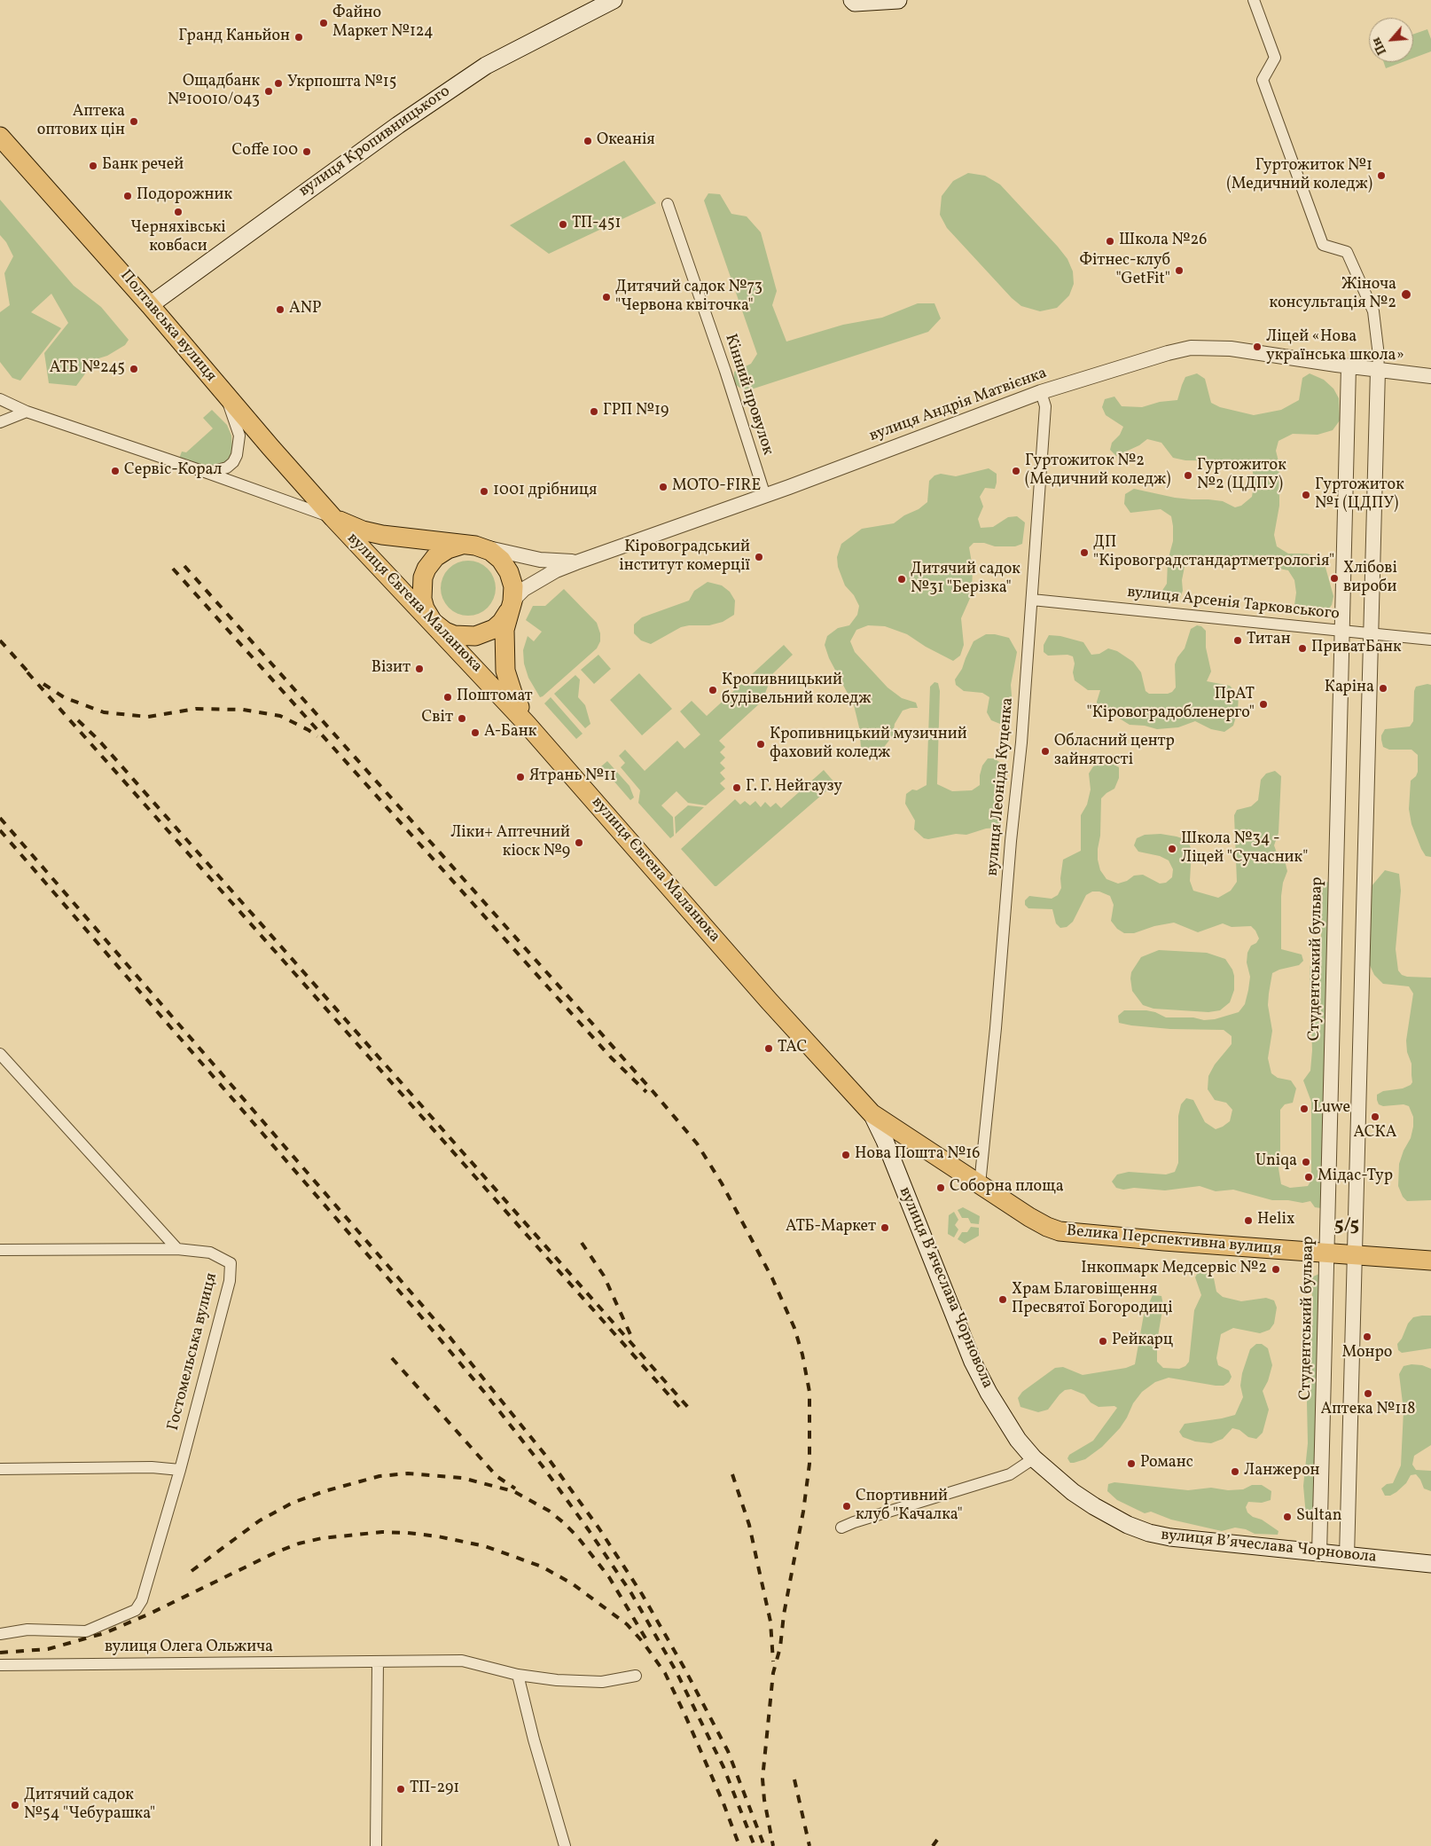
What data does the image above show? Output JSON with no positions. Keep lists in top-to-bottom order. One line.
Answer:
{"streets":{"main road":["вулиця Кропивницького","Полтавська вулиця","вулиця Євгена Маланюка","Велика Перспективна вулиця","вулиця Вʼячеслава Чорновола"],"street":["Кінний провулок","вулиця Андрія Матвієнка","вулиця Арсенія Тарковського","вулиця Леоніда Куценка","Студентський бульвар","Гостомельська вулиця","вулиця Олега Ольжича"]},"crossings":[["вулиця Кропивницького","Полтавська вулиця"],["Полтавська вулиця","вулиця Євгена Маланюка"],["Кінний провулок","вулиця Андрія Матвієнка"],["вулиця Андрія Матвієнка","вулиця Євгена Маланюка"],["вулиця Андрія Матвієнка","вулиця Леоніда Куценка"],["вулиця Андрія Матвієнка","Студентський бульвар"],["вулиця Євгена Маланюка","Велика Перспективна вулиця"],["вулиця Євгена Маланюка","вулиця Вʼячеслава Чорновола"],["вулиця Арсенія Тарковського","вулиця Леоніда Куценка"],["вулиця Арсенія Тарковського","Студентський бульвар"],["вулиця Леоніда Куценка","Велика Перспективна вулиця"],["Студентський бульвар","Велика Перспективна вулиця"],["Студентський бульвар","вулиця Вʼячеслава Чорновола"],["Велика Перспективна вулиця","вулиця Вʼячеслава Чорновола"],["Гостомельська вулиця","вулиця Олега Ольжича"]],"districts":["5/5"],"places":["Файно Маркет №124","Гранд Каньйон","Укрпошта №15","Ощадбанк №10010/043","Аптека оптових цін","Океанія","Coffe 100","Банк речей","Гуртожиток №1 (Медичний коледж)","Подорожник","Черняхівські ковбаси","ТП-451","Школа №26","Фітнес-клуб \"GetFit\"","Жіноча консультація №2","Дитячий садок №73 \"Червона квіточка\"","ANP","Ліцей «Нова українська школа»","АТБ №245","ГРП №19","Сервіс-Корал","Гуртожиток №2 (Медичний коледж)","Гуртожиток №2 (ЦДПУ)","МОТО-FIRE","1001 дрібниця","Гуртожиток №1 (ЦДПУ)","ДП \"Кіровоградстандартметрологія\"","Кіровоградський інститут комерції","Хлібові вироби","Дитячий садок №31 \"Берізка\"","Титан","ПриватБанк","Візит","Каріна","Кропивницький будівельний коледж","Поштомат","ПрАТ \"Кіровоградобленерго\"","Світ","А-Банк","Кропивницький музичний фаховий коледж","Обласний центр зайнятості","Ятрань №11","Г. Г. Нейгаузу","Ліки+ Аптечний кіоск №9","Школа №34 - Ліцей \"Сучасник\"","ТАС","Luwe","АСКА","Нова Пошта №16","Uniqa","Мідас-Тур","Соборна площа","Helix","АТБ-Маркет","Інкопмарк Медсервіс №2","Храм Благовіщення Пресвятої Богородиці","Монро","Рейкарц","Аптека №118","Романс","Ланжерон","Спортивний клуб \"Качалка\"","Sultan","ТП-291","Дитячий садок №54 \"Чебурашка\""],"north":"bottom left"}
